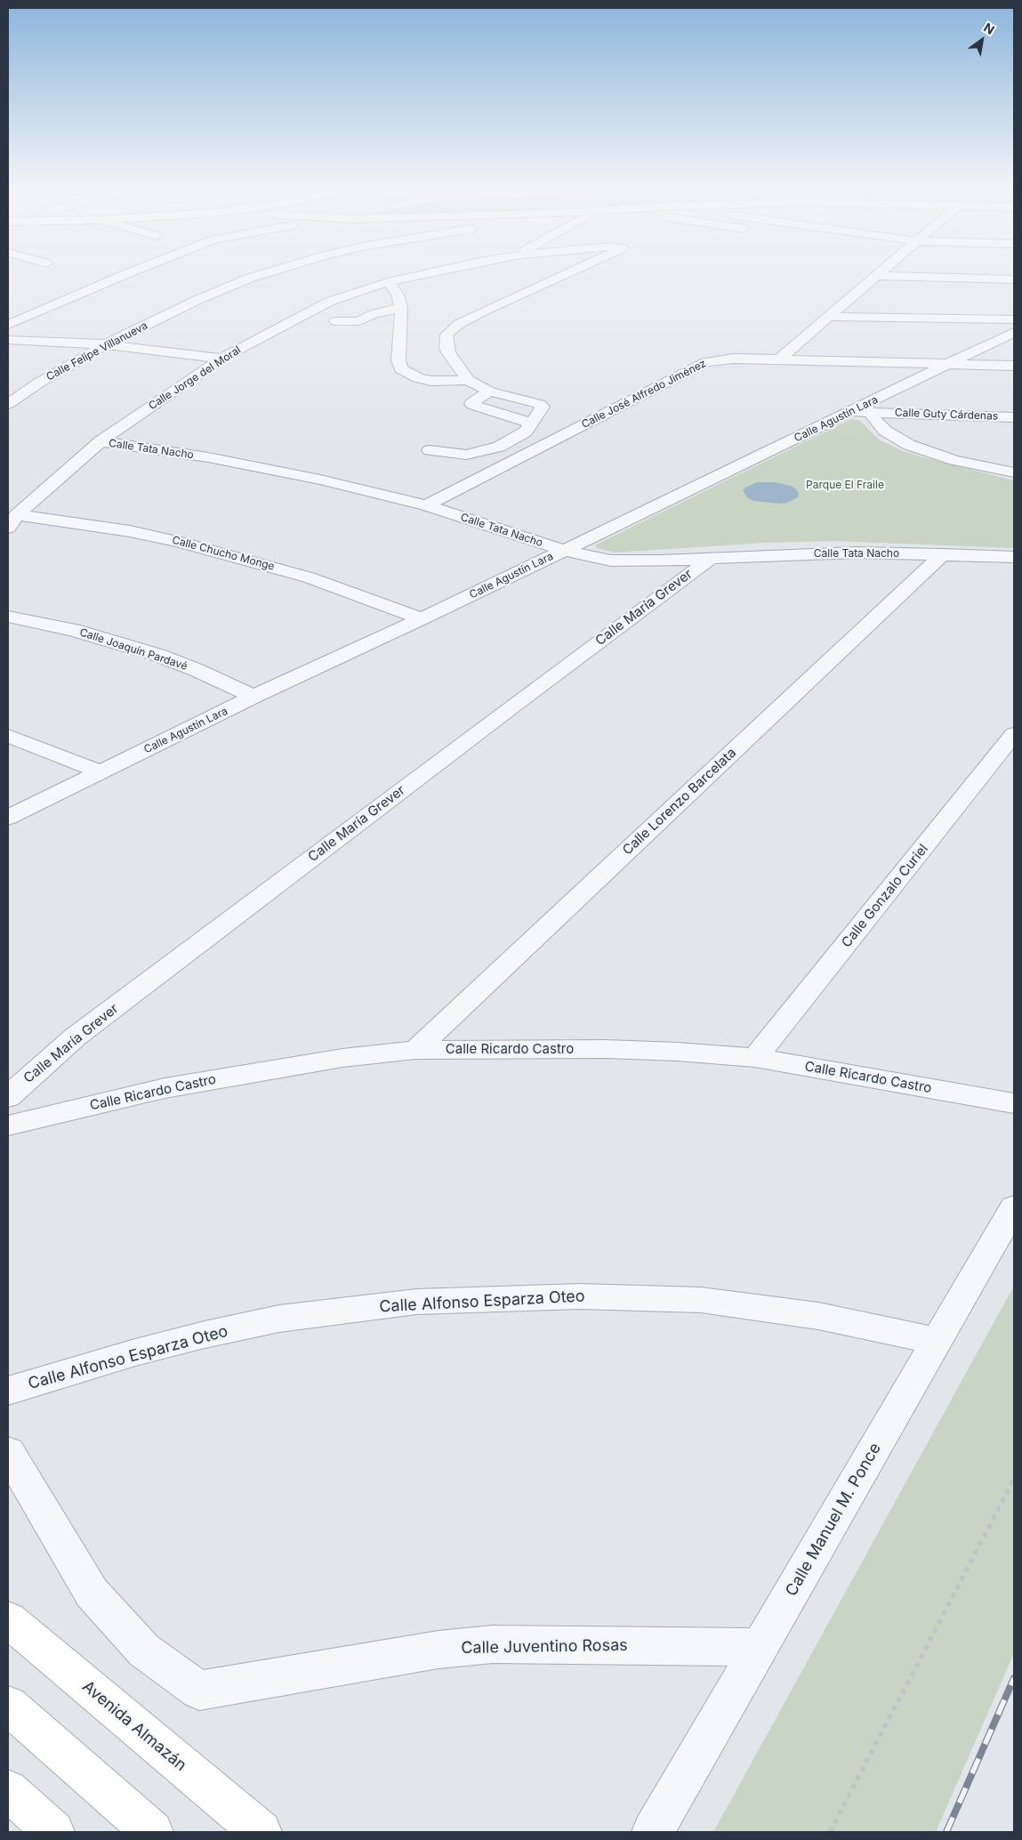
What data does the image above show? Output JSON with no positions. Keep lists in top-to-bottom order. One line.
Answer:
{"streets":{"main road":["Avenida Almazán"],"street":["Calle Felipe Villanueva","Calle Jorge del Moral","Calle José Alfredo Jiménez","Calle Guty Cárdenas","Calle Agustín Lara","Calle Tata Nacho","Calle Chucho Monge","Calle María Grever","Calle Joaquín Pardavé","Calle Lorenzo Barcelata","Calle Gonzalo Curiel","Calle Ricardo Castro","Calle Alfonso Esparza Oteo","Calle Manuel M. Ponce","Calle Juventino Rosas"]},"crossings":[["Calle Jorge del Moral","Calle Tata Nacho"],["Calle Jorge del Moral","Calle Chucho Monge"],["Calle José Alfredo Jiménez","Calle Agustín Lara"],["Calle José Alfredo Jiménez","Calle Tata Nacho"],["Calle Guty Cárdenas","Calle Agustín Lara"],["Calle Agustín Lara","Calle Tata Nacho"],["Calle Agustín Lara","Calle Chucho Monge"],["Calle Agustín Lara","Calle Joaquín Pardavé"],["Calle Tata Nacho","Calle María Grever"],["Calle Tata Nacho","Calle Lorenzo Barcelata"],["Calle Lorenzo Barcelata","Calle Ricardo Castro"],["Calle Gonzalo Curiel","Calle Ricardo Castro"],["Calle Alfonso Esparza Oteo","Calle Manuel M. Ponce"],["Calle Manuel M. Ponce","Calle Juventino Rosas"]],"parks":["Parque El Fraile"],"north":"top right"}
